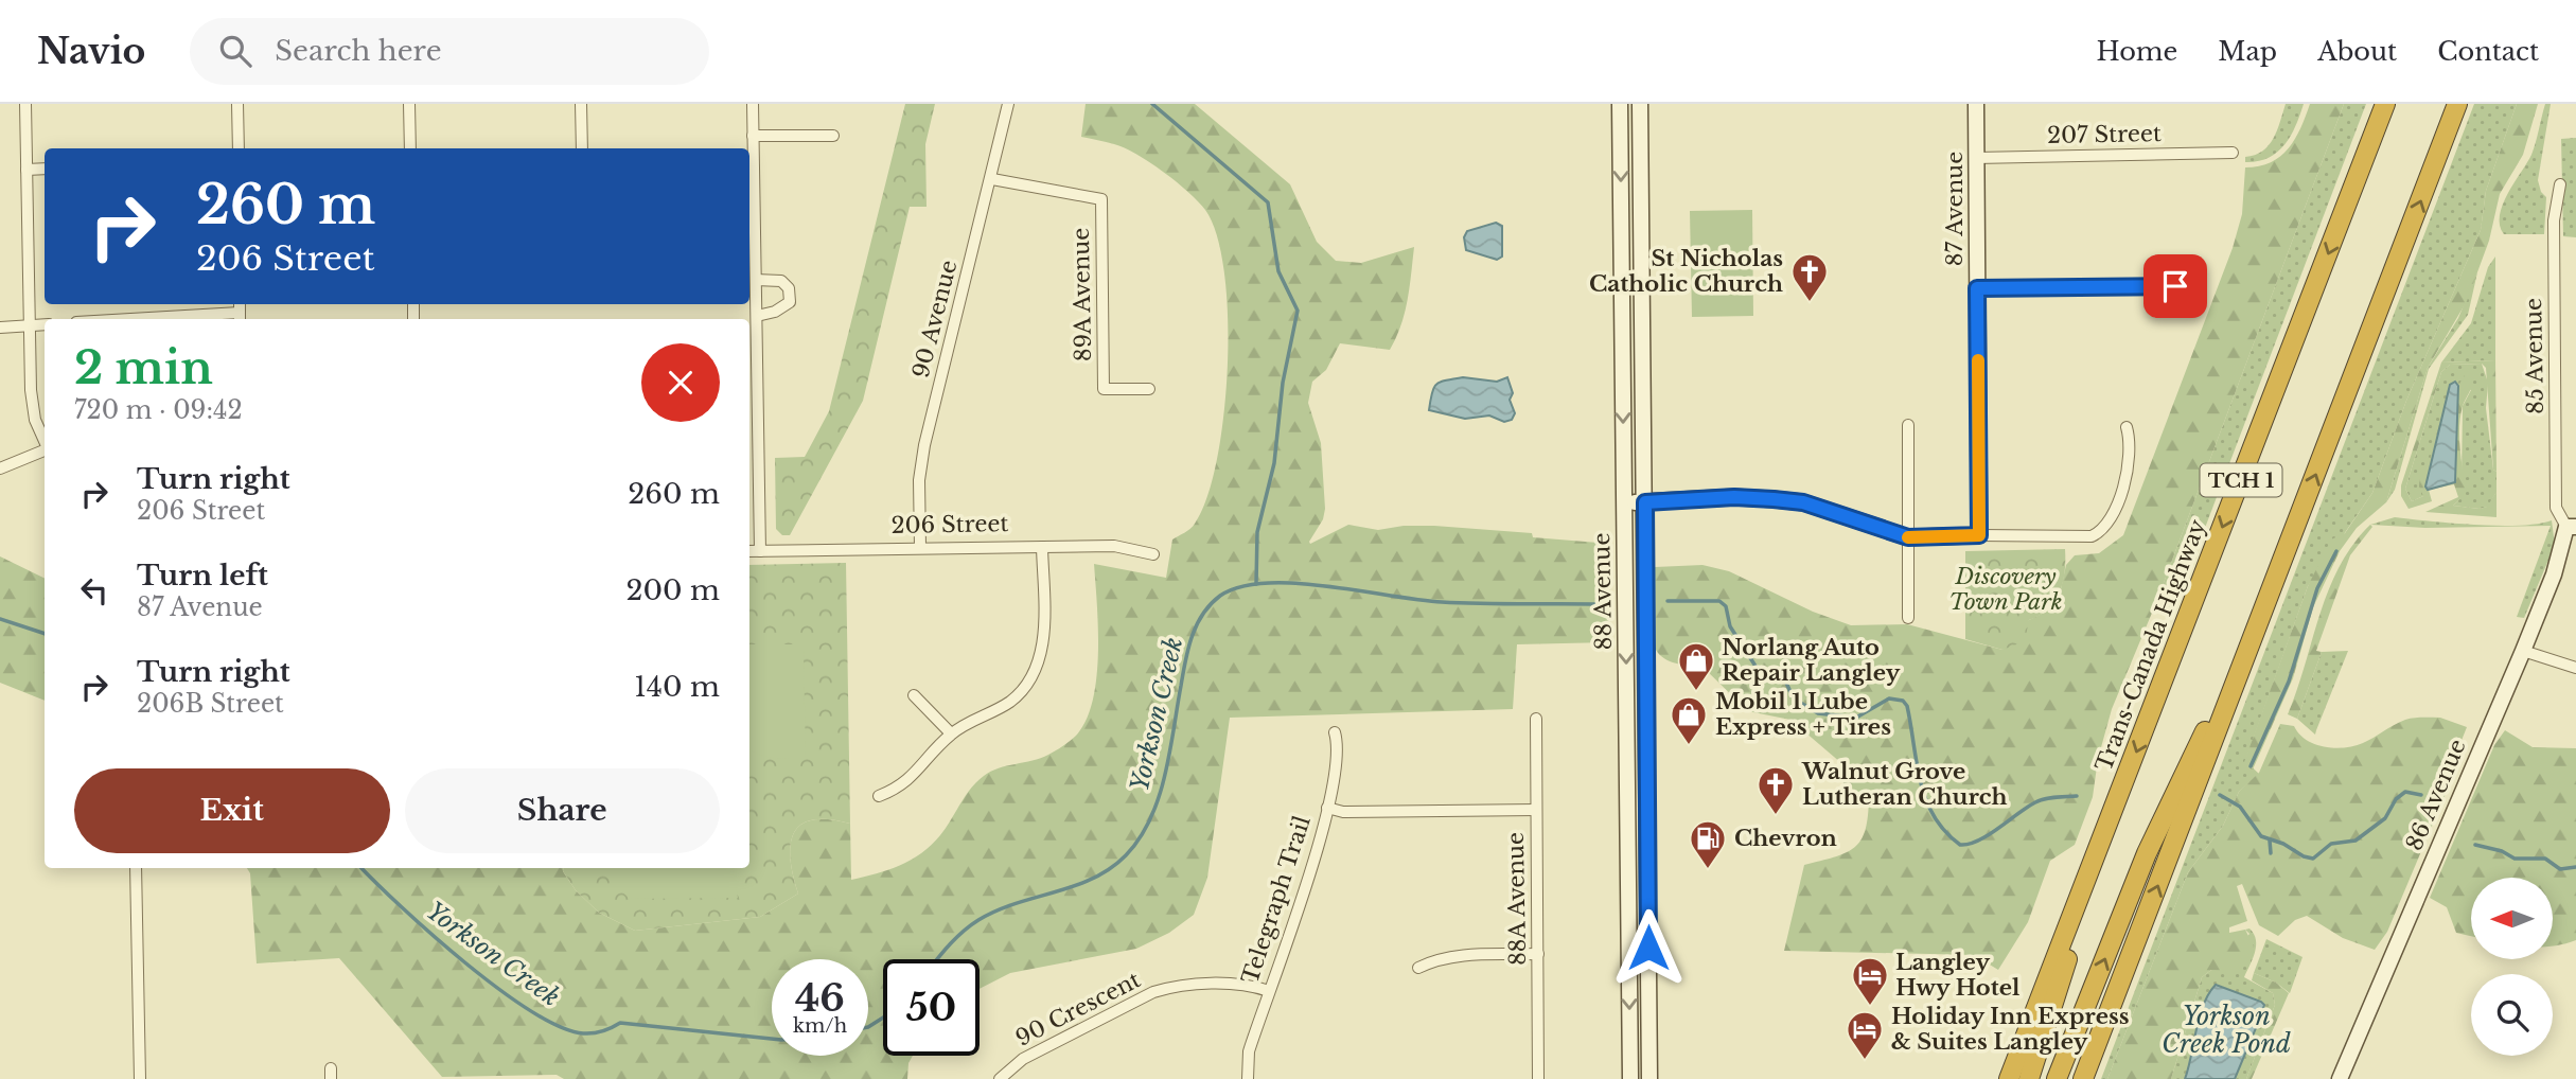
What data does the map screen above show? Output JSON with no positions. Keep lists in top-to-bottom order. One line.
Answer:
{"streets":{"highway":["TCH 1","Trans-Canada Highway"],"main road":["87 Avenue","88 Avenue","86 Avenue"],"street":["207 Street","89A Avenue","90 Avenue","85 Avenue","206 Street","88A Avenue","Telegraph Trail","90 Crescent"]},"crossings":[["207 Street","87 Avenue"],["89A Avenue","90 Avenue"],["90 Avenue","206 Street"],["85 Avenue","86 Avenue"],["Telegraph Trail","90 Crescent"]],"water":["Yorkson Creek","Yorkson Creek Pond"],"parks":["Discovery Town Park"],"places":{"church":["St Nicholas Catholic Church","Walnut Grove Lutheran Church"],"shop":["Norlang Auto Repair Langley","Mobil 1 Lube Express + Tires"],"fuel station":["Chevron"],"hotel":["Langley Hwy Hotel","Holiday Inn Express & Suites Langley"]},"north":"left","page":{"header":"Navio","search":"Search here","nav":["Home","Map","About","Contact"],"turn":["260 m","206 Street"],"heading":["2 min","720 m · 09:42"],"list":[{"name":"Turn right","note":"206 Street","value":"260 m"},{"name":"Turn left","note":"87 Avenue","value":"200 m"},{"name":"Turn right","note":"206B Street","value":"140 m"}],"buttons":["Exit","Share"],"speed":"46 km/h","limit":"50"}}
